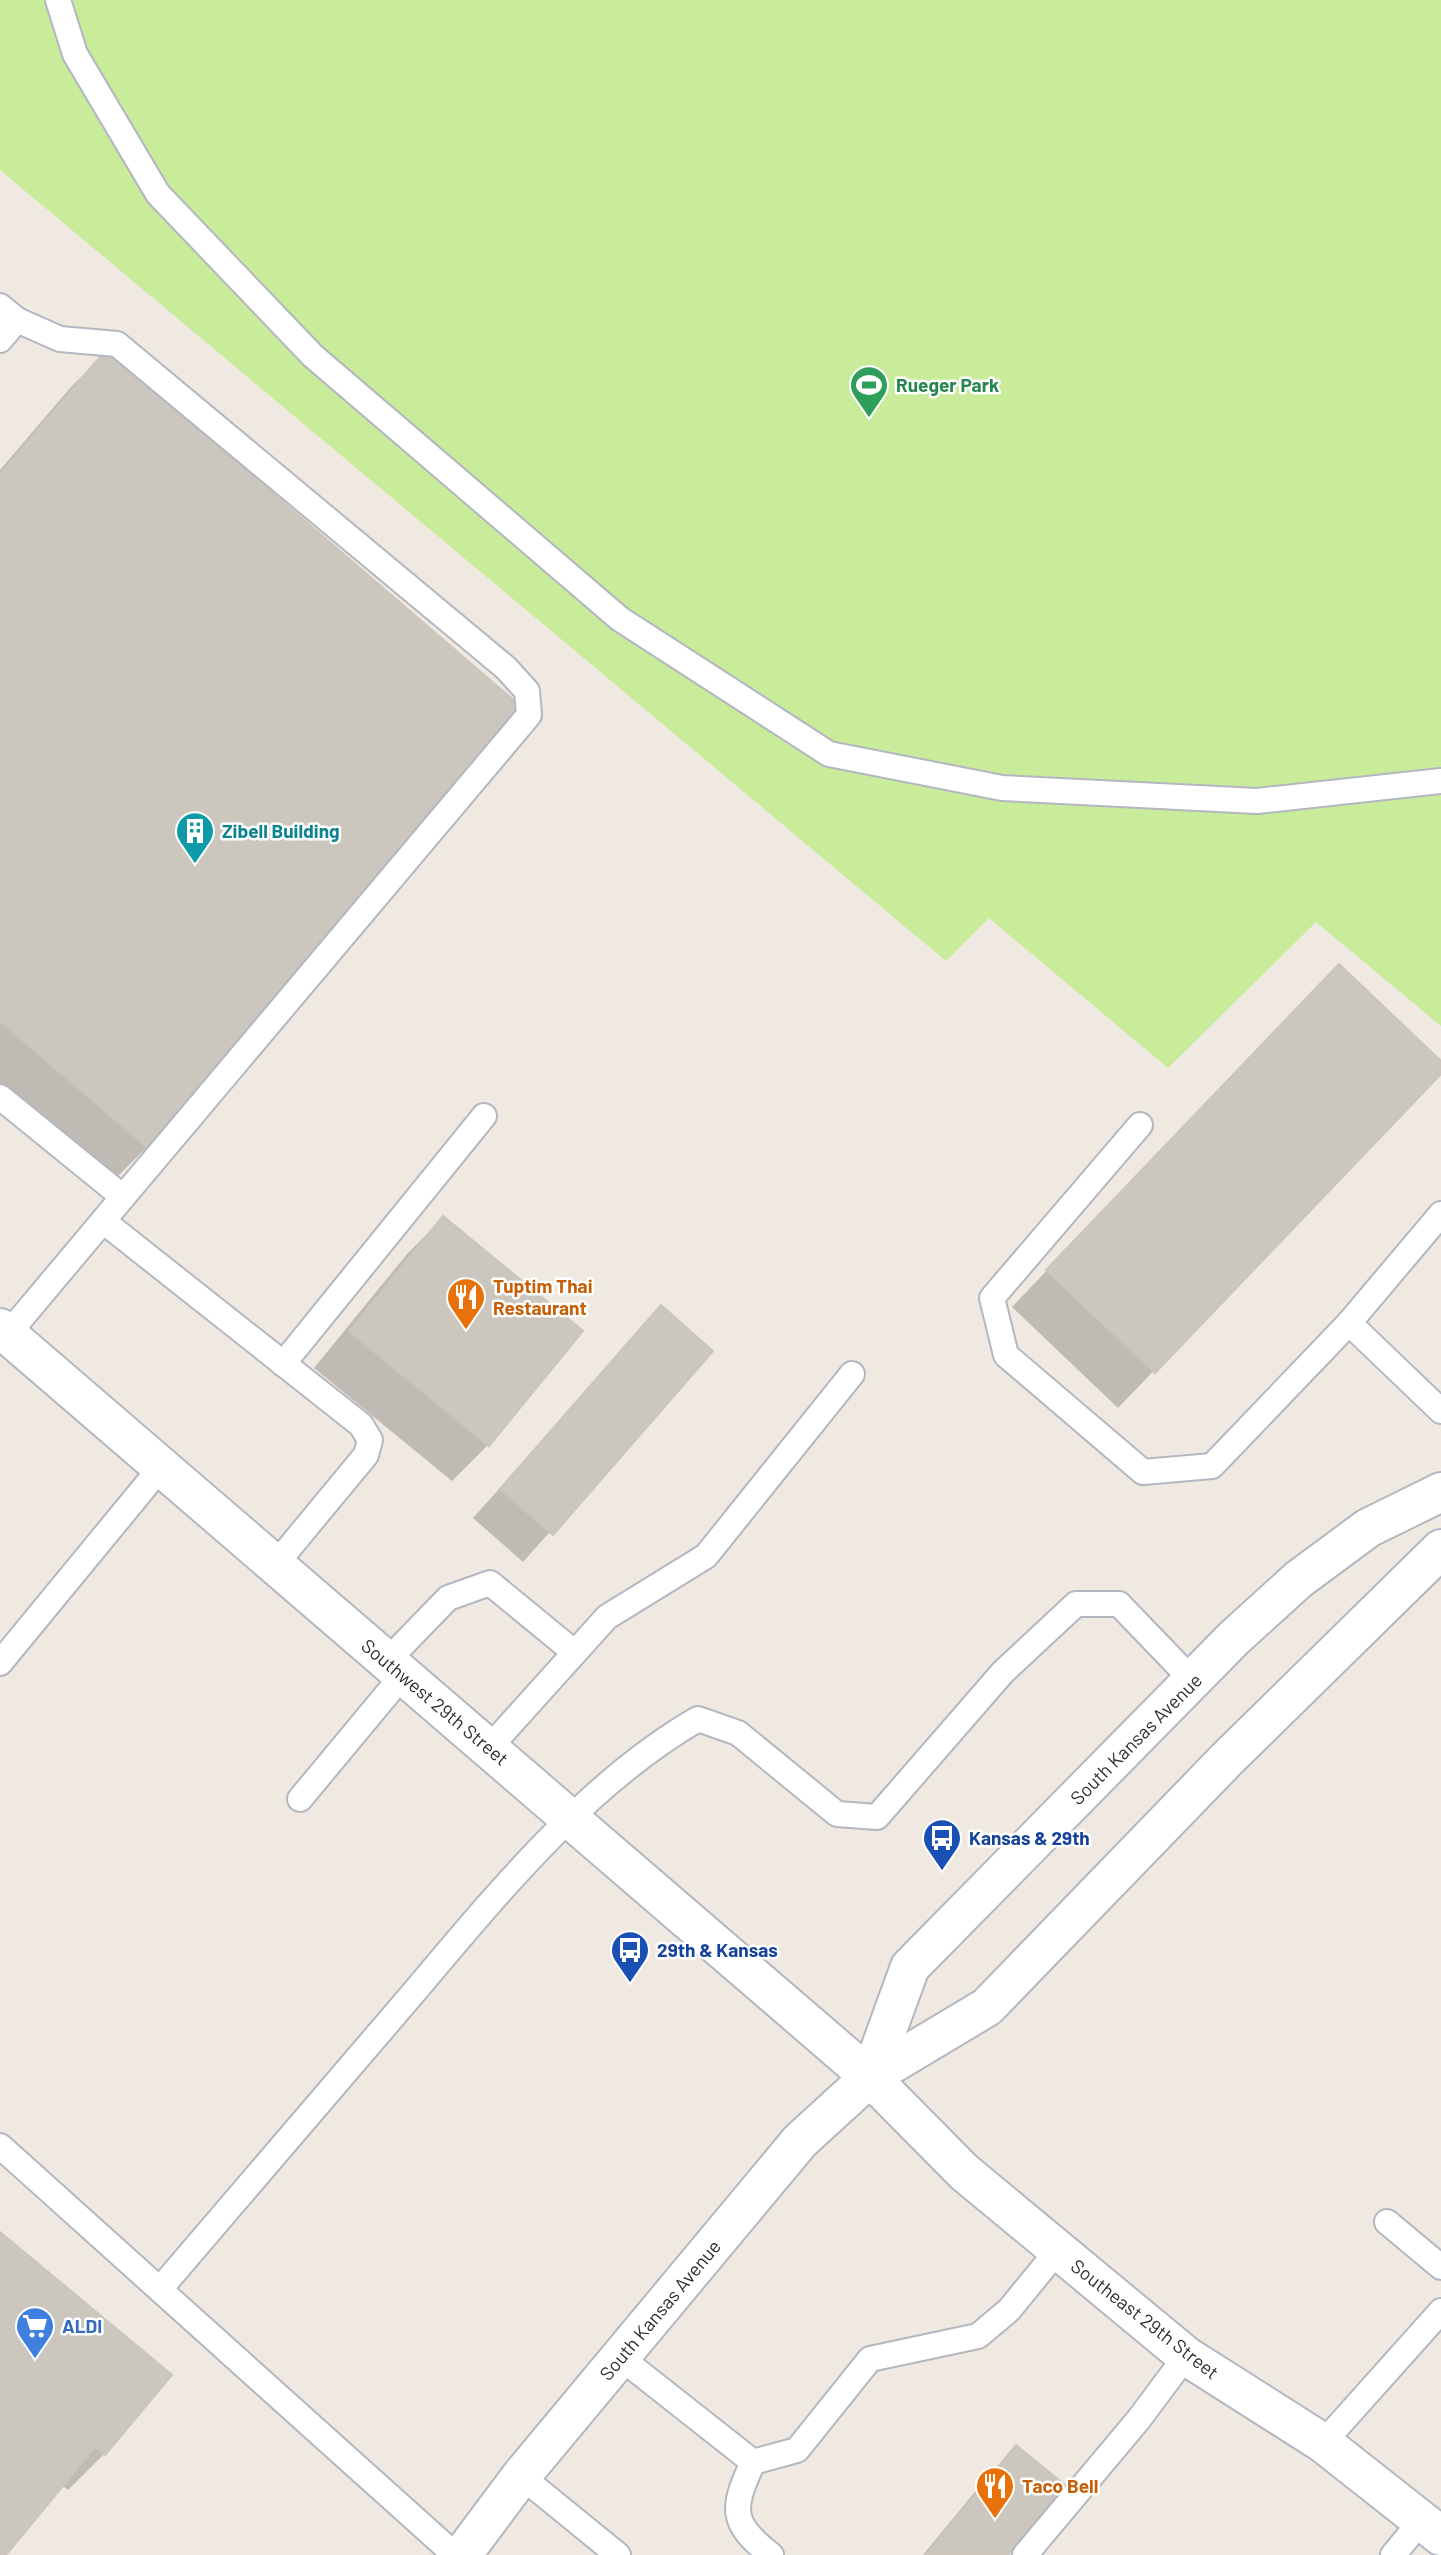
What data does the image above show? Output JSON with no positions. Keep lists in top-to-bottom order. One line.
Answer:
{"streets":{"main road":["Southwest 29th Street","South Kansas Avenue","Southeast 29th Street"]},"crossings":[["Southwest 29th Street","South Kansas Avenue"],["Southwest 29th Street","Southeast 29th Street"],["South Kansas Avenue","Southeast 29th Street"]],"places":{"sports":["Rueger Park"],"building":["Zibell Building"],"restaurant":["Tuptim Thai Restaurant","Taco Bell"],"bus stop":["Kansas & 29th","29th & Kansas"],"supermarket":["ALDI"]}}
